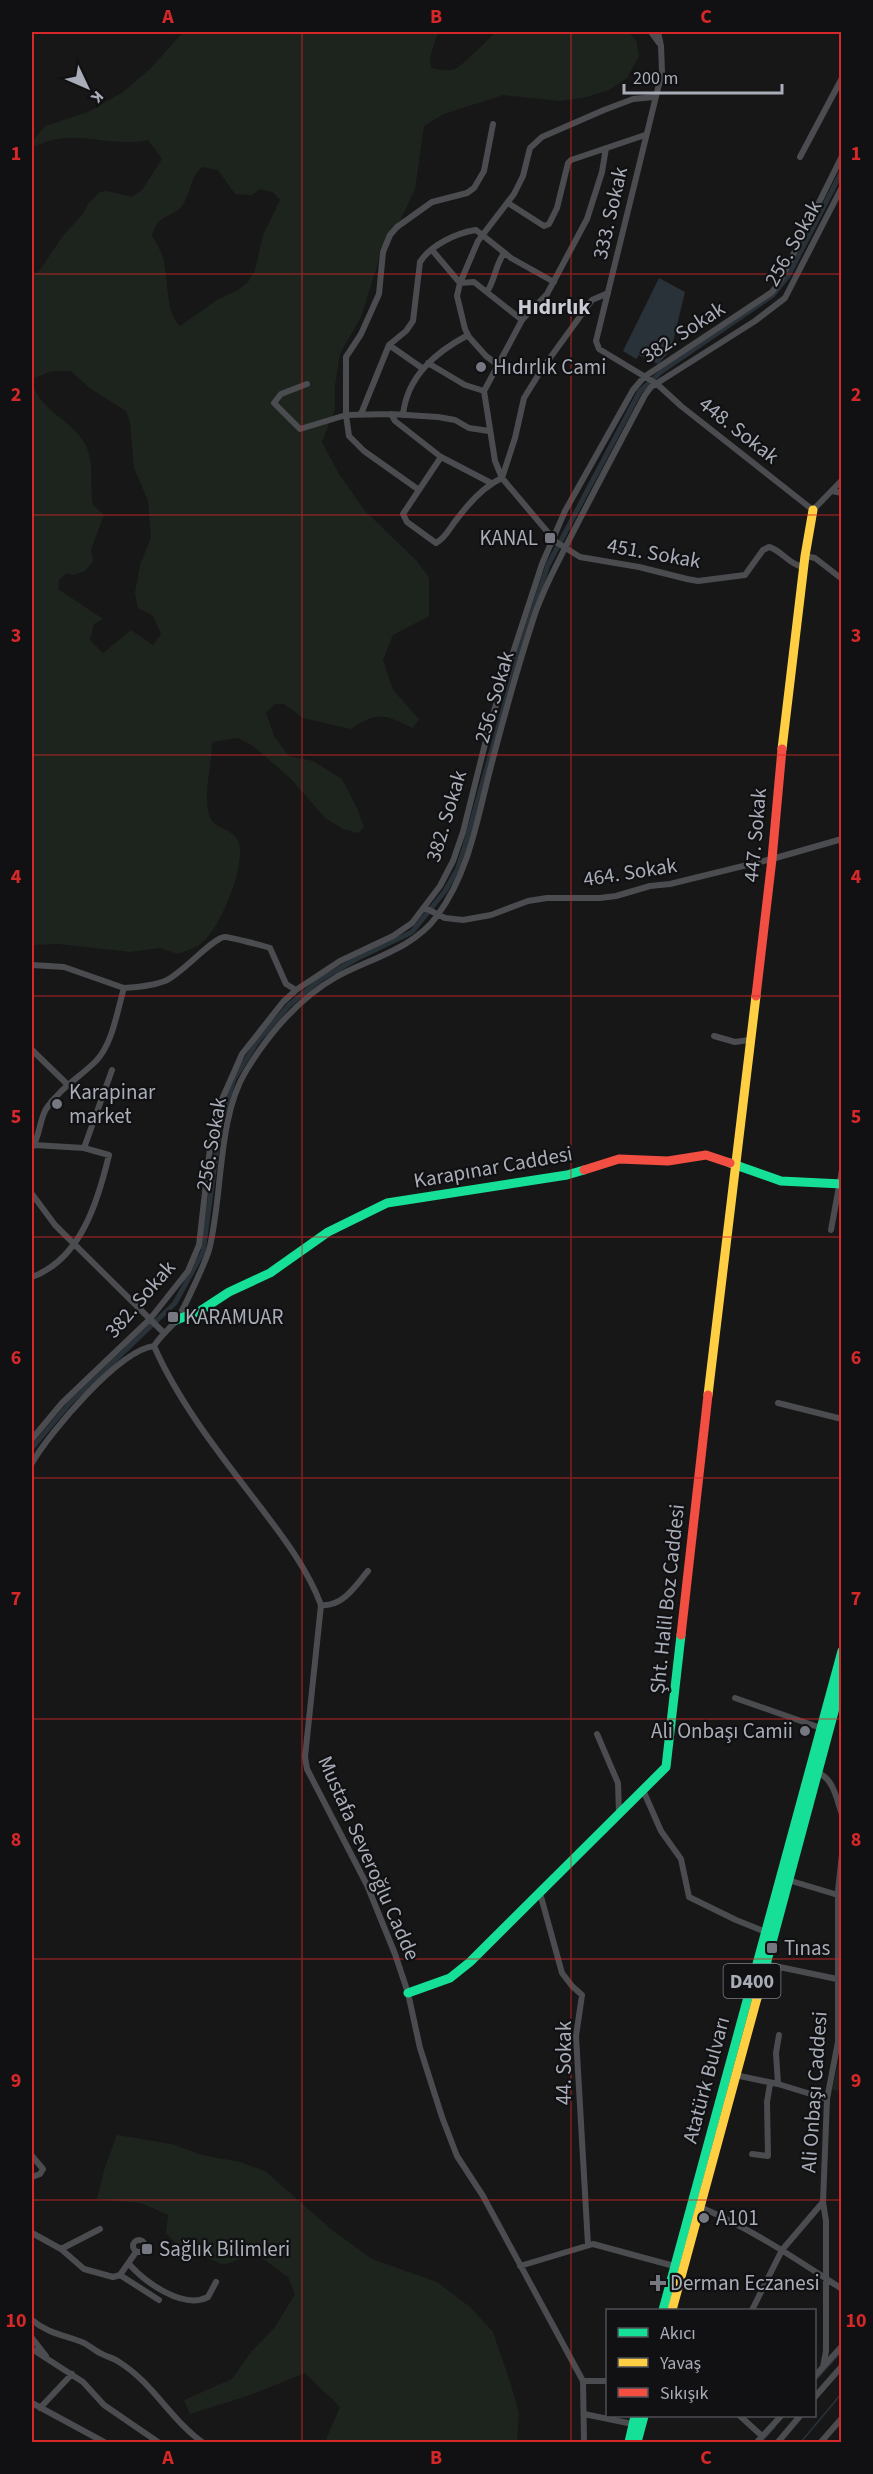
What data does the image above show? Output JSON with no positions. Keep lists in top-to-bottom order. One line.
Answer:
{"streets":{"street":["333. Sokak","256. Sokak","382. Sokak","448. Sokak","451. Sokak","447. Sokak","464. Sokak","Karapınar Caddesi","Şht. Halil Boz Caddesi","Mustafa Severoğlu Cadde","D400","44. Sokak","Atatürk Bulvarı","Ali Onbaşı Caddesi"]},"crossings":[["333. Sokak","382. Sokak"],["333. Sokak","448. Sokak"],["256. Sokak","382. Sokak"],["256. Sokak","448. Sokak"],["256. Sokak","451. Sokak"],["256. Sokak","464. Sokak"],["256. Sokak","Karapınar Caddesi"],["256. Sokak","Mustafa Severoğlu Cadde"],["382. Sokak","448. Sokak"],["382. Sokak","451. Sokak"],["382. Sokak","464. Sokak"],["448. Sokak","447. Sokak"],["451. Sokak","447. Sokak"],["447. Sokak","464. Sokak"],["447. Sokak","Karapınar Caddesi"],["447. Sokak","Şht. Halil Boz Caddesi"],["Karapınar Caddesi","Şht. Halil Boz Caddesi"],["Şht. Halil Boz Caddesi","Mustafa Severoğlu Cadde"],["Şht. Halil Boz Caddesi","44. Sokak"]],"districts":["Hıdırlık"],"places":{"other":["Hıdırlık Cami","Karapinar market","Ali Onbaşı Camii","A101"],"transit":["KANAL","KARAMUAR","Tınas","Sağlık Bilimleri"],"health":["Derman Eczanesi"]},"legend":["Akıcı","Yavaş","Sıkışık"],"scale_bar":"200 m","north":"bottom right","grid":{"columns":["A","B","C"],"rows":["1","2","3","4","5","6","7","8","9","10"]}}
